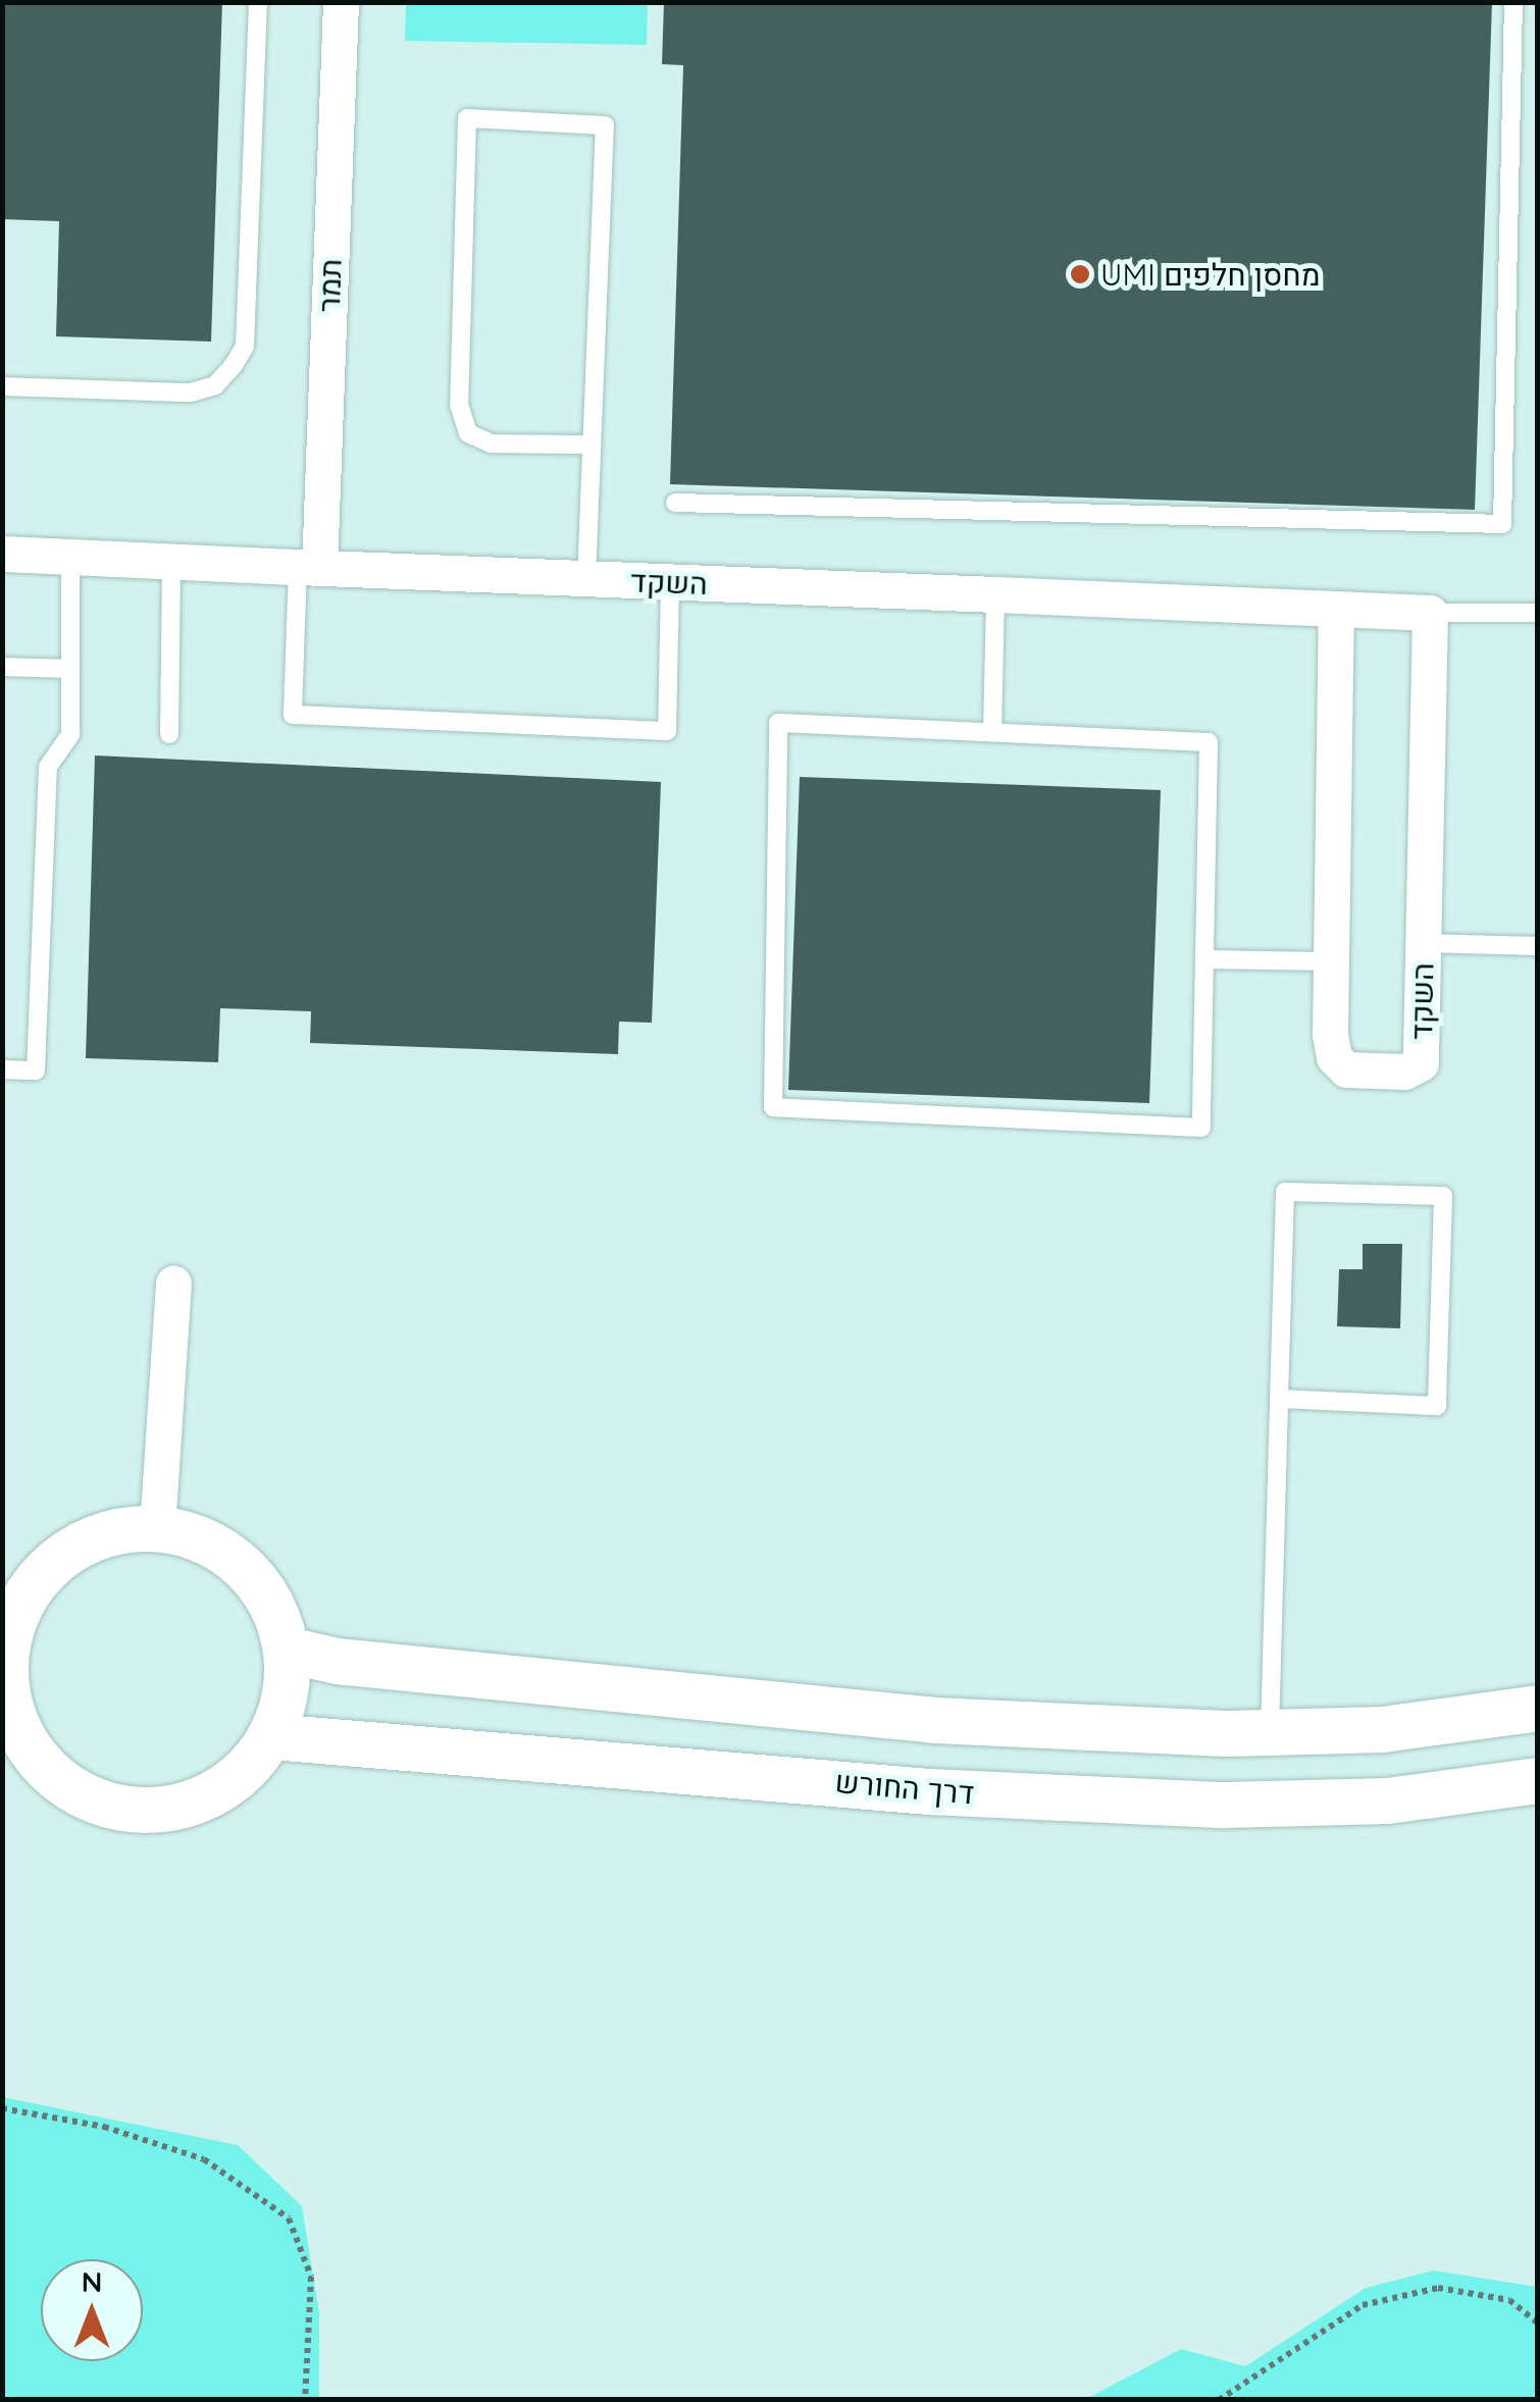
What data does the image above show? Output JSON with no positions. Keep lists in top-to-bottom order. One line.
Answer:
{"streets":{"street":["תמר","השקד","דרך החורש"]},"crossings":[["תמר","השקד"]],"places":["UMI מחסן חלפים"],"north":"top"}
